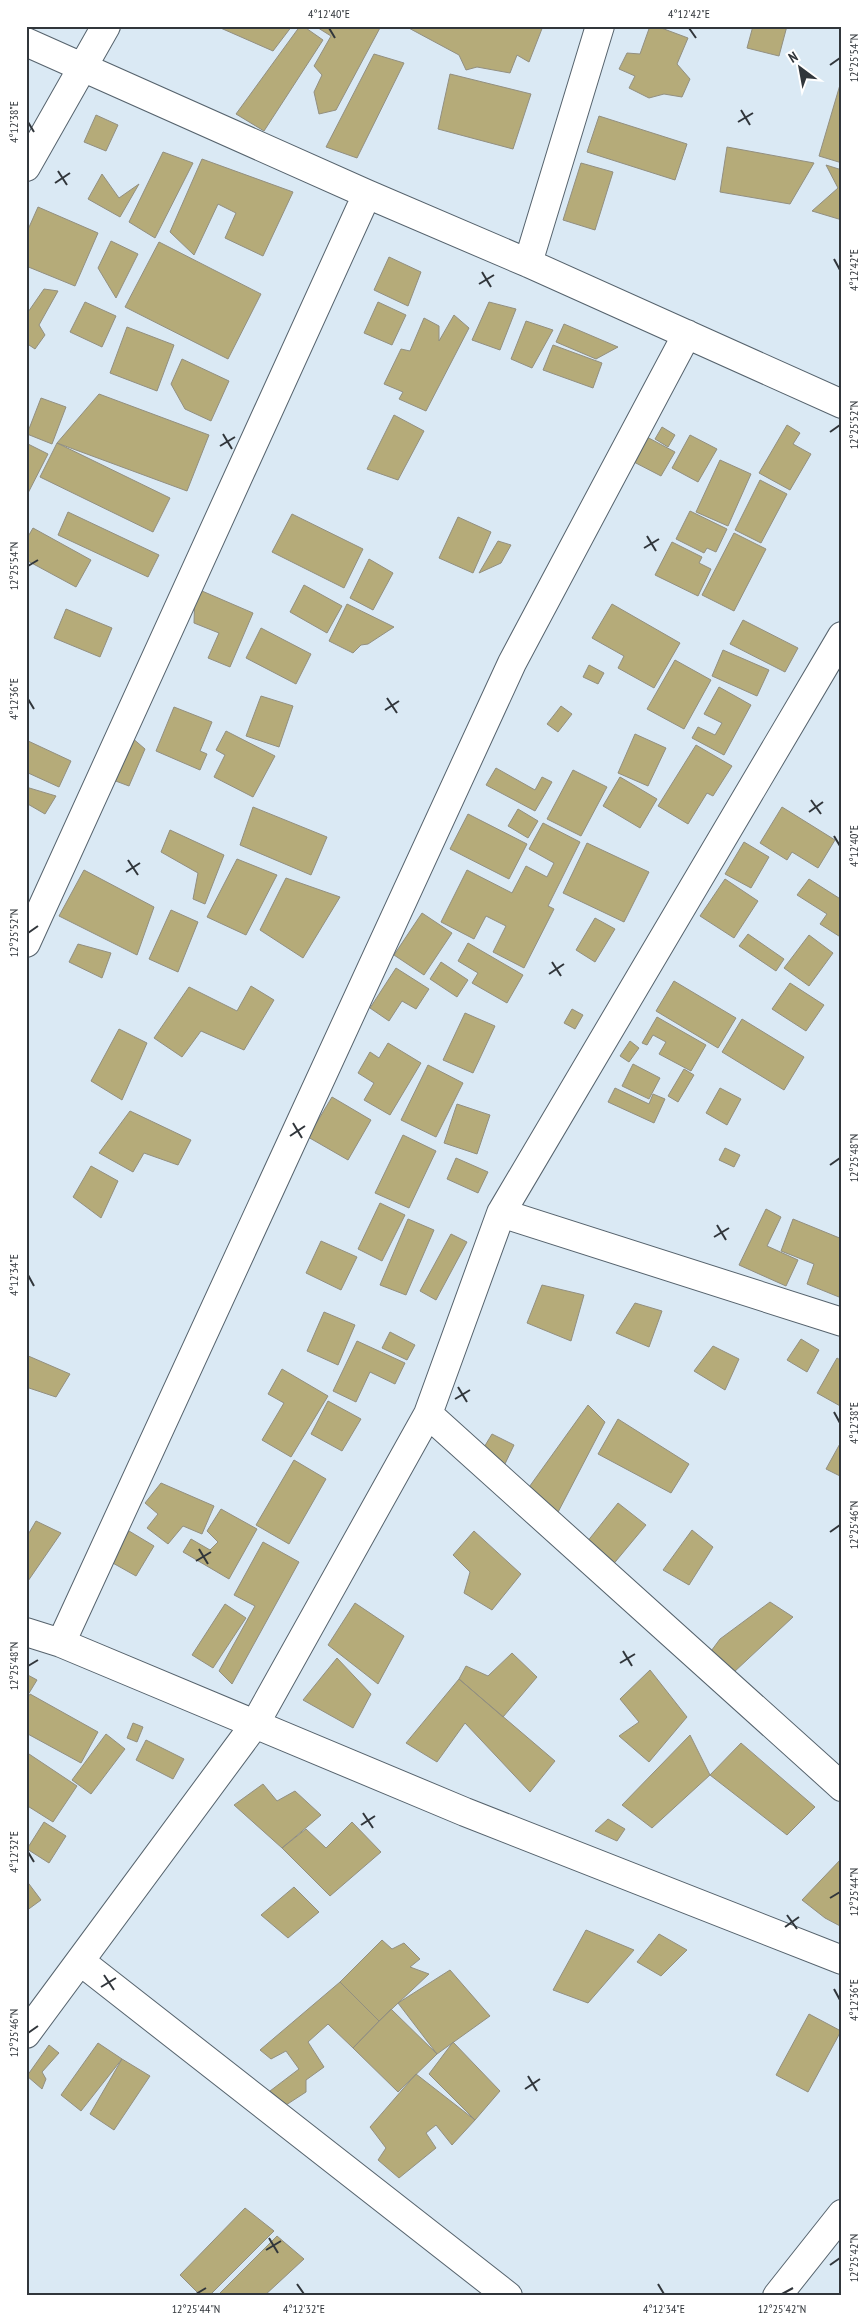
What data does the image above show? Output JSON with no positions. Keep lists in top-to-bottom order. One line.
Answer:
{"north":"top left","coordinates":["4°12'40\"E","4°12'42\"E","12°25'54\"N","4°12'38\"E","12°25'52\"N","4°12'36\"E","12°25'48\"N","4°12'34\"E","12°25'46\"N","4°12'32\"E","12°25'44\"N","12°25'42\"N"]}
